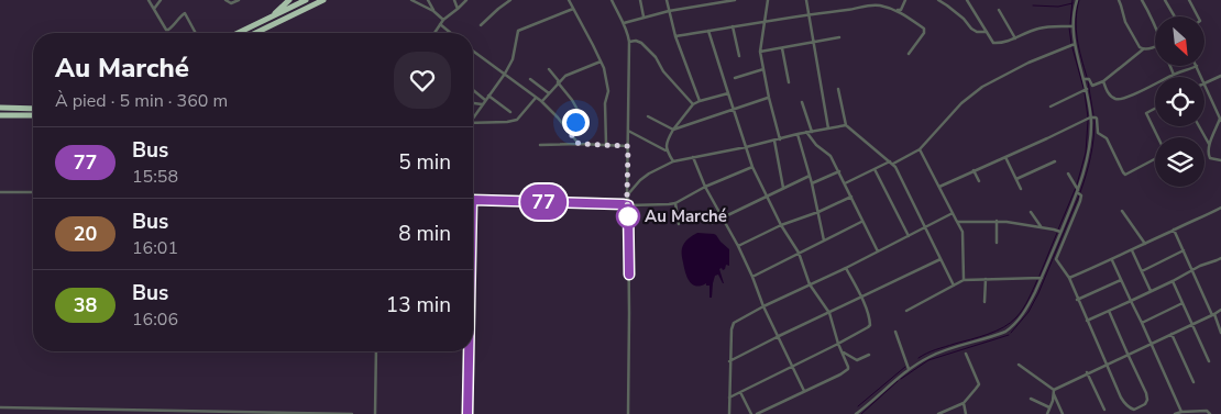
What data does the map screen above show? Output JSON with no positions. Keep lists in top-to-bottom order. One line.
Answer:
{"places":["Au Marché"],"lines":["bus line 77"],"north":"bottom right","page":{"on_map":"77","heading":["Au Marché","À pied · 5 min · 360 m"],"list":[{"mark":"77","name":"Bus","note":"15:58","value":"5 min"},{"mark":"20","name":"Bus","note":"16:01","value":"8 min"},{"mark":"38","name":"Bus","note":"16:06","value":"13 min"}]}}
